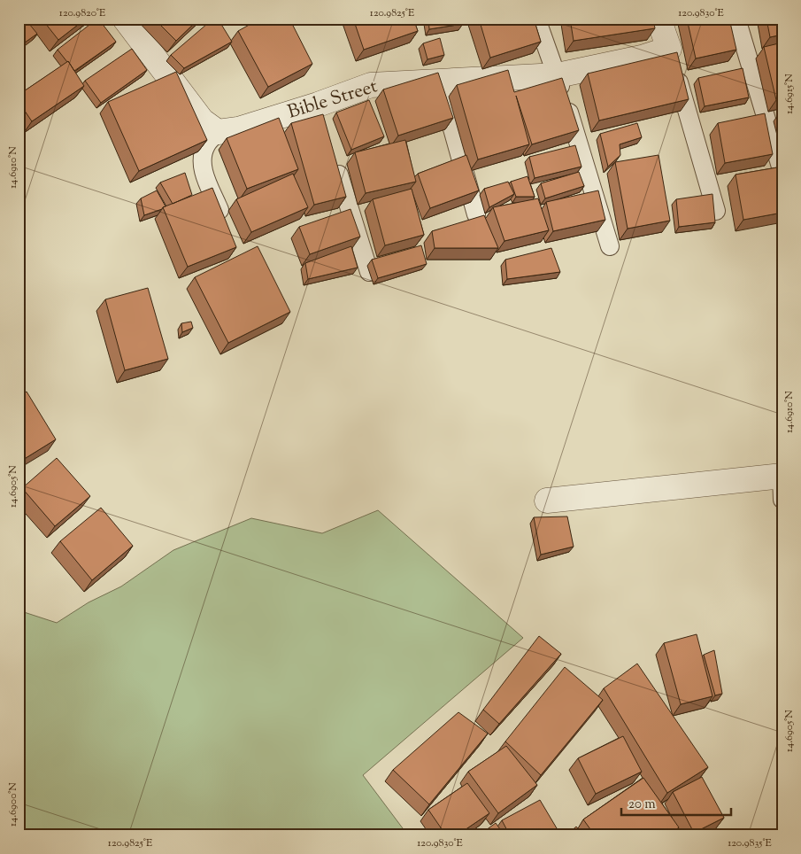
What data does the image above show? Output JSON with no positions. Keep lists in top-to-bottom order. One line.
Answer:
{"streets":{"street":["Bible Street"]},"scale_bar":"20 m","coordinates":["120.9820°E","120.9825°E","120.9830°E","14.6915°N","14.6910°N","14.6905°N","14.6900°N","120.9835°E"]}
